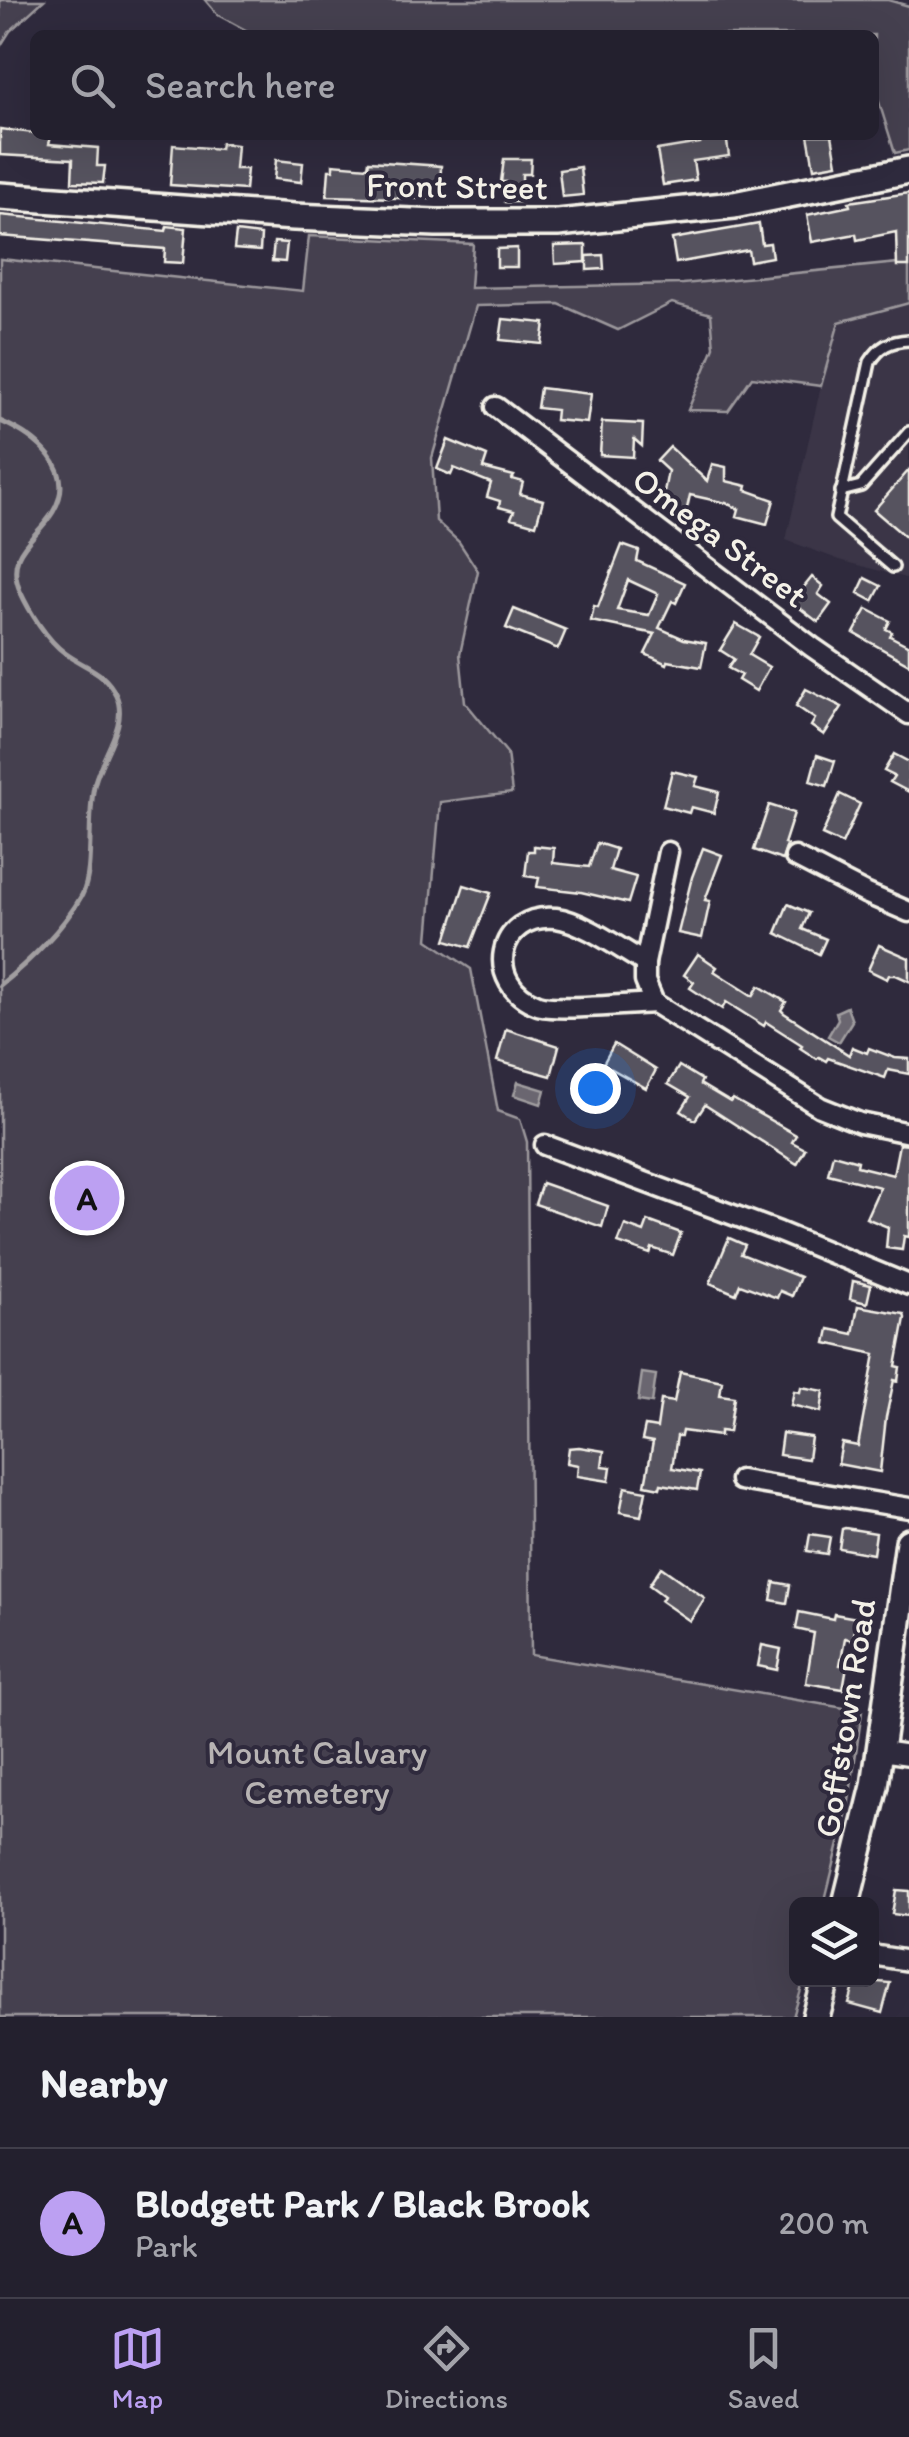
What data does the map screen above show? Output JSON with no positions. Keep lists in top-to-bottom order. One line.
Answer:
{"streets":{"main road":["Front Street","Goffstown Road"],"street":["Omega Street"]},"parks":["Mount Calvary Cemetery"],"page":{"search":"Search here","pins":"A","heading":"Nearby","list":[{"mark":"A","name":"Blodgett Park / Black Brook","note":"Park","value":"200 m"}],"nav":["Map","Directions","Saved"]}}
